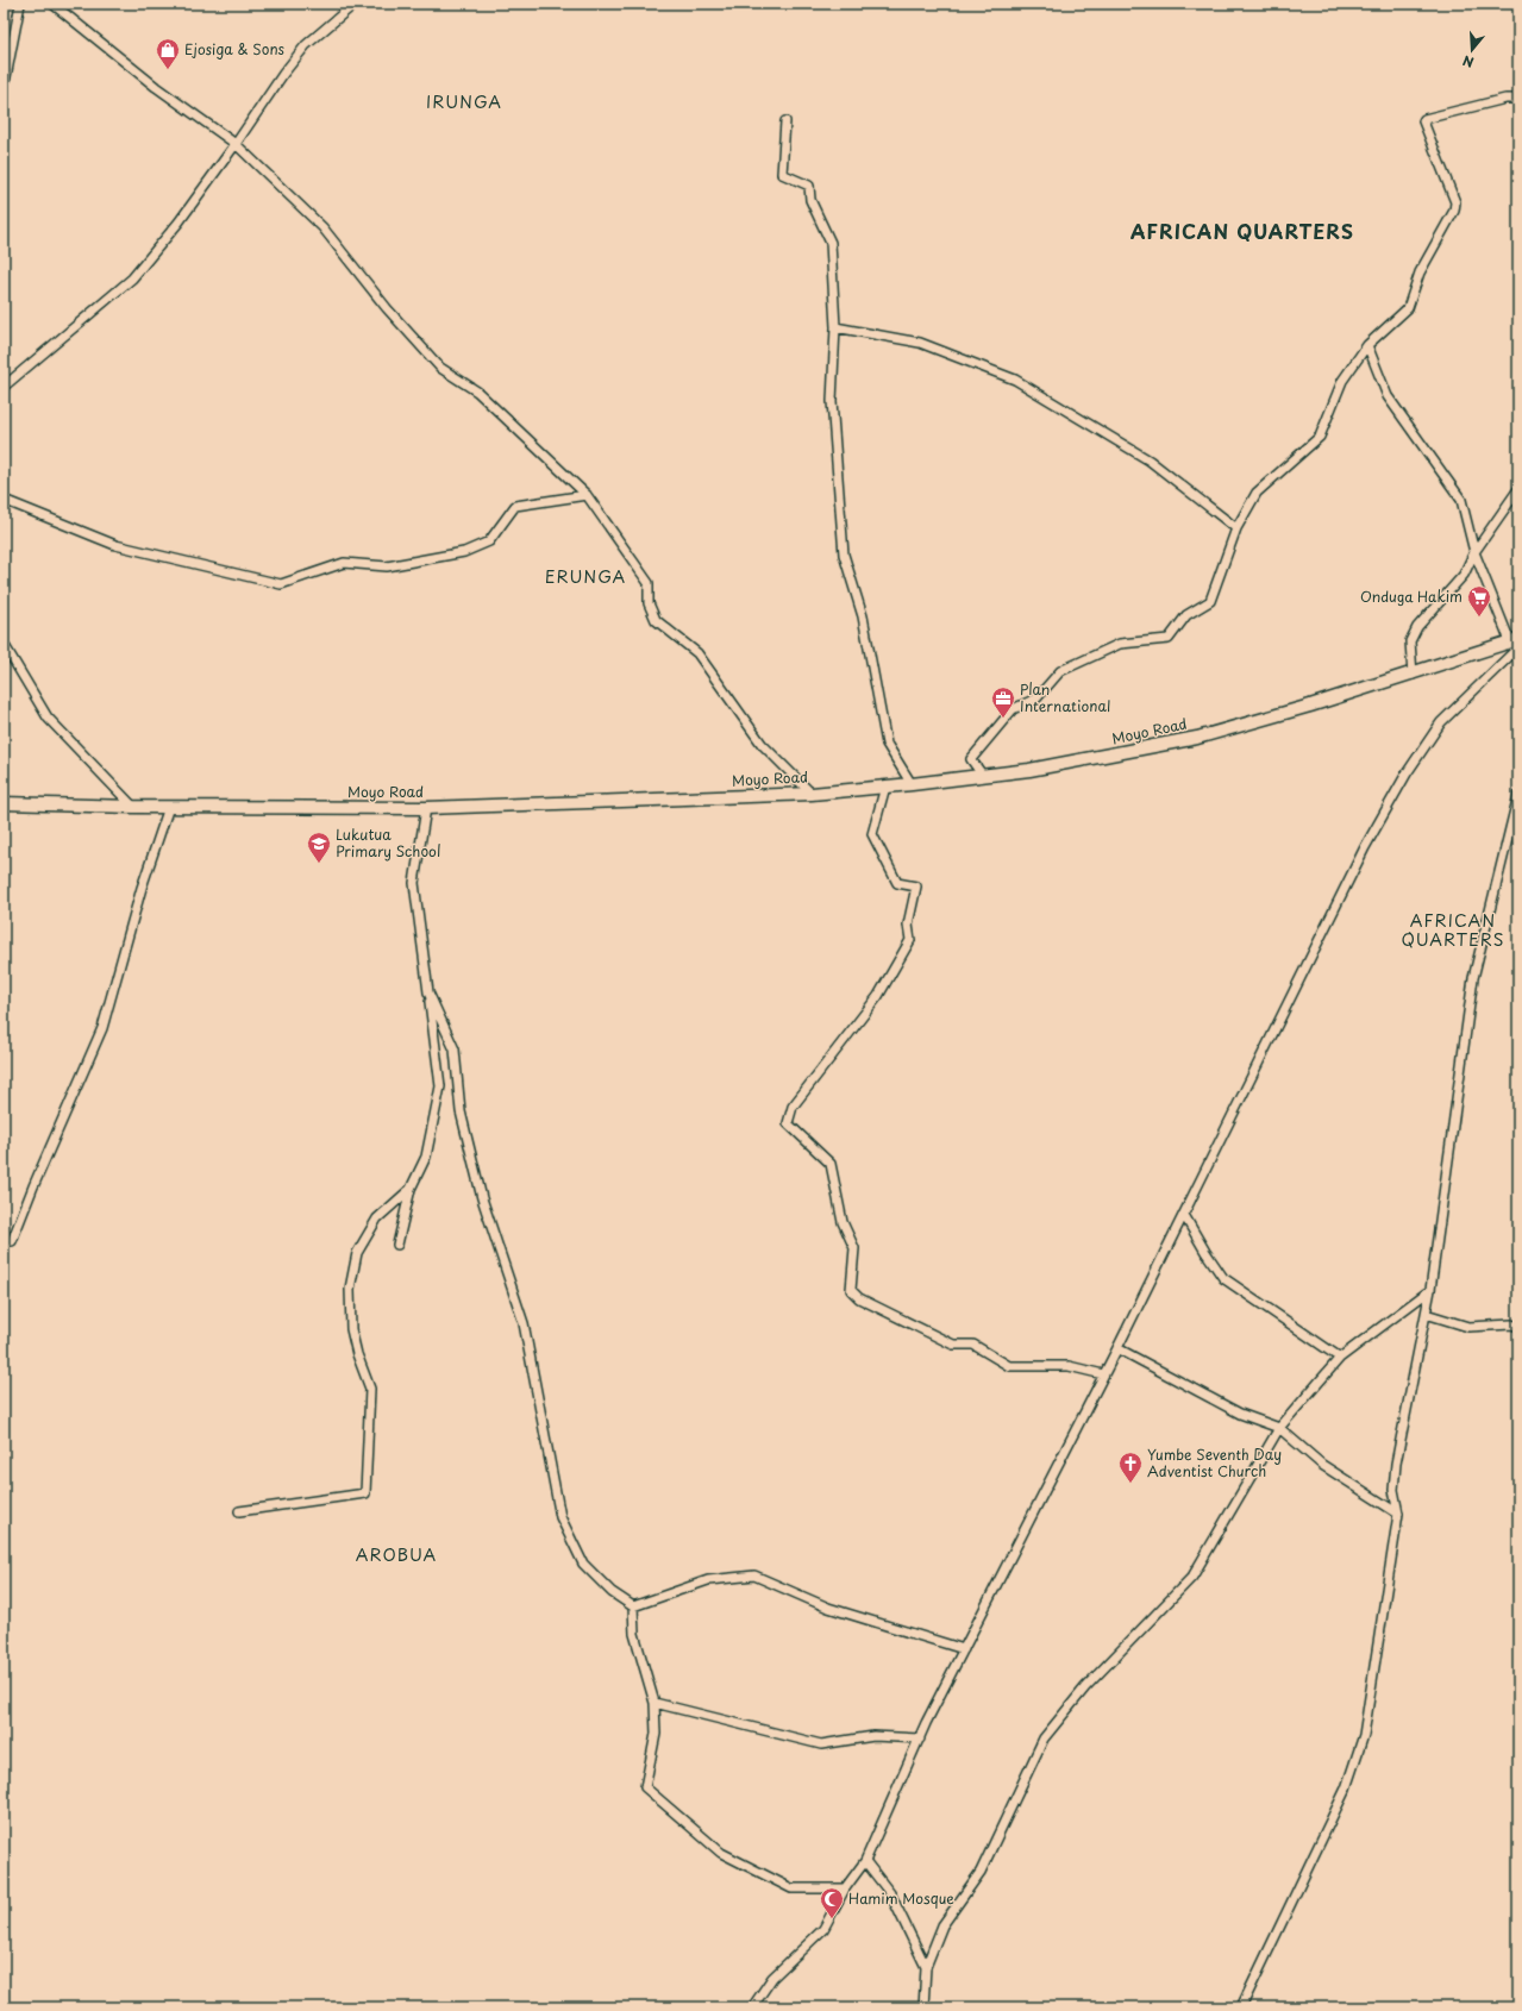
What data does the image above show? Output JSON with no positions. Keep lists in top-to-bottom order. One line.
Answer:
{"streets":{"main road":["Moyo Road"]},"districts":["IRUNGA","AFRICAN QUARTERS","ERUNGA","AFRICAN QUARTERS","AROBUA"],"places":{"shop":["Ejosiga & Sons"],"supermarket":["Onduga Hakim"],"office":["Plan International"],"school or university":["Lukutua Primary School"],"church":["Yumbe Seventh Day Adventist Church"],"mosque":["Hamim Mosque"]},"north":"bottom"}
